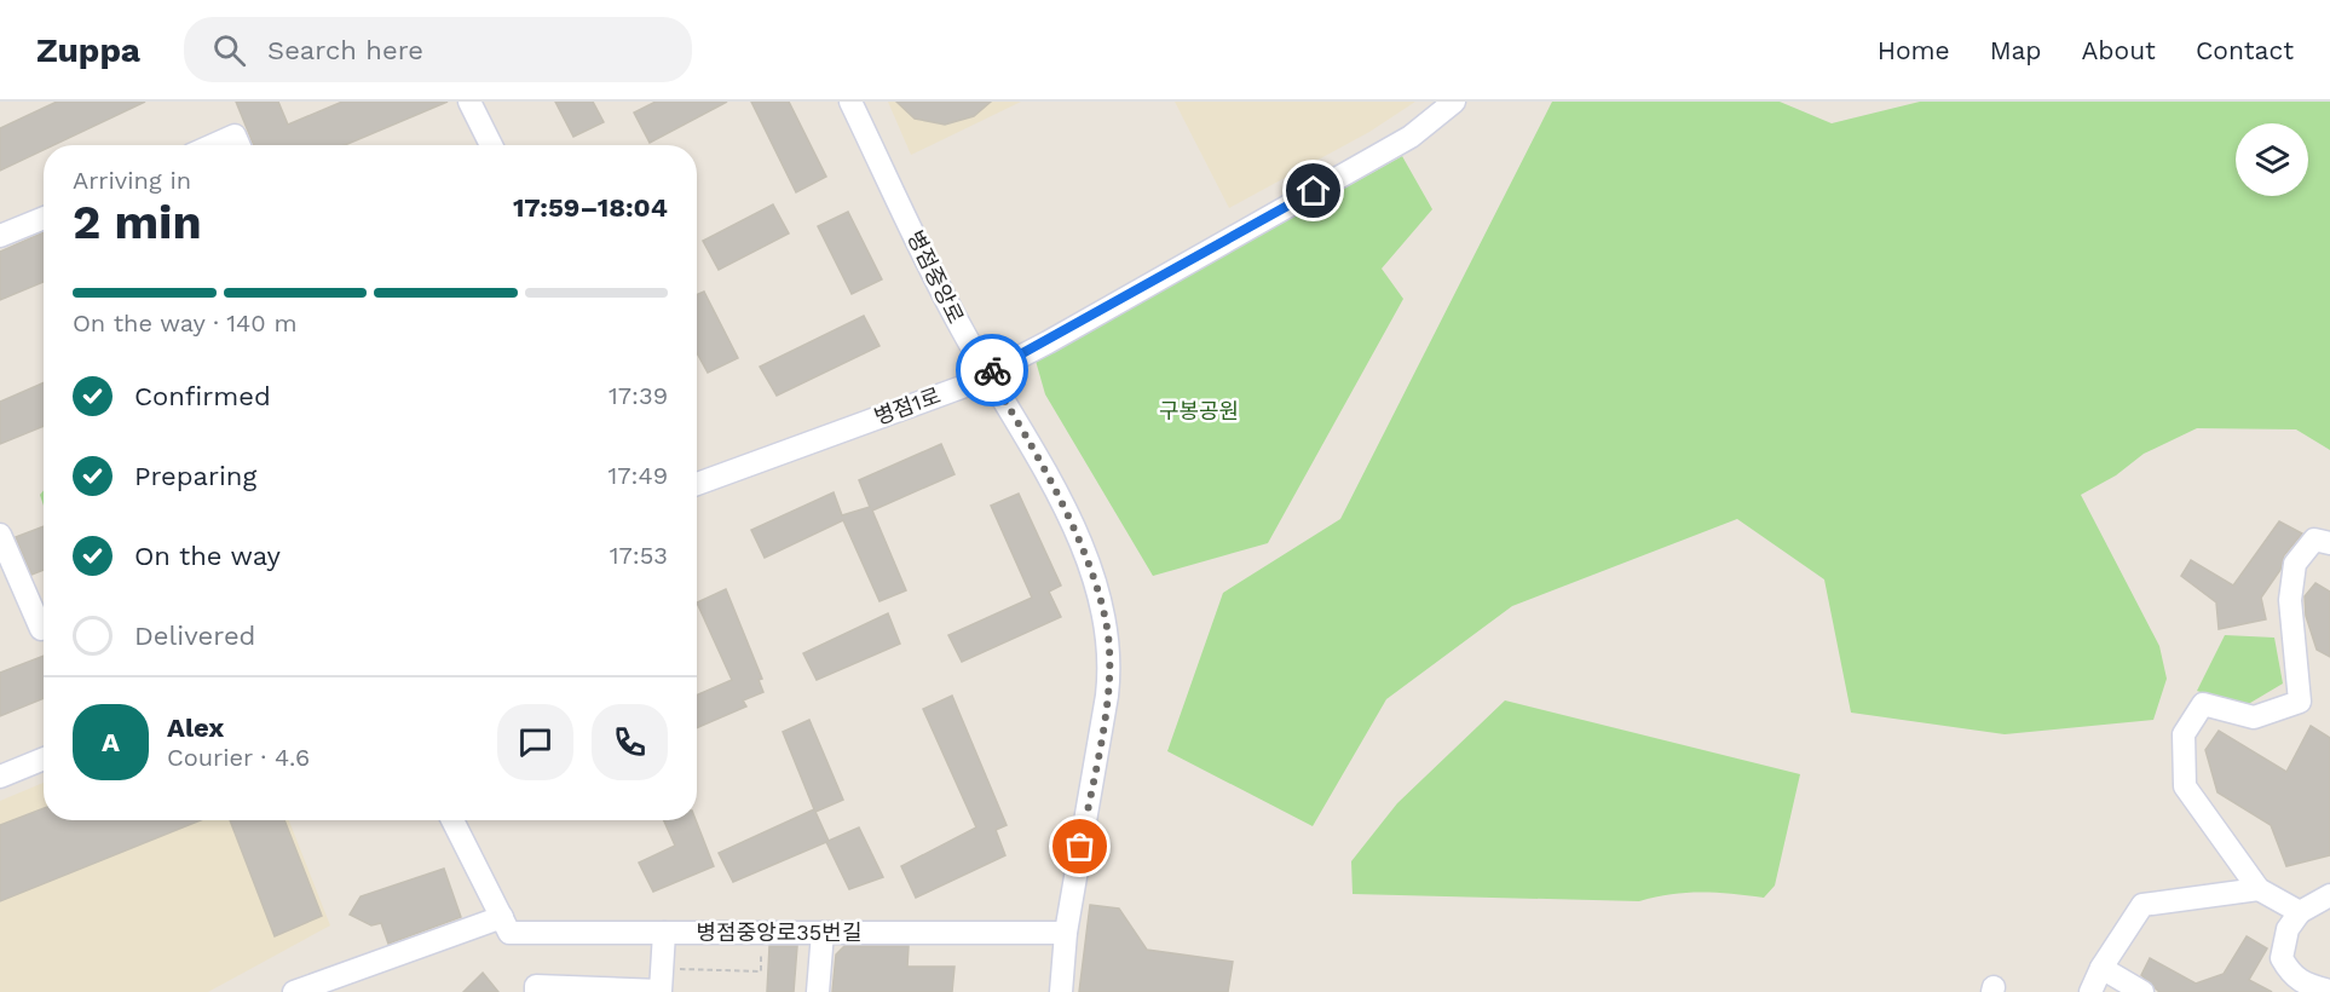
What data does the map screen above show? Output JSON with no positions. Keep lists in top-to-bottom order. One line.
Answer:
{"streets":{"street":["병점중앙로","병점1로","병점중앙로35번길"]},"crossings":[["병점중앙로","병점1로"],["병점중앙로","병점중앙로35번길"]],"parks":["구봉공원"],"page":{"header":"Zuppa","search":"Search here","nav":["Home","Map","About","Contact"],"heading":["2 min","Arriving in","17:59–18:04"],"panel":["Alex","Courier · 4.6"],"bar":"On the way · 140 m","list":[["Confirmed","17:39"],["Preparing","17:49"],["On the way","17:53"],"Delivered"],"round":"A"}}
